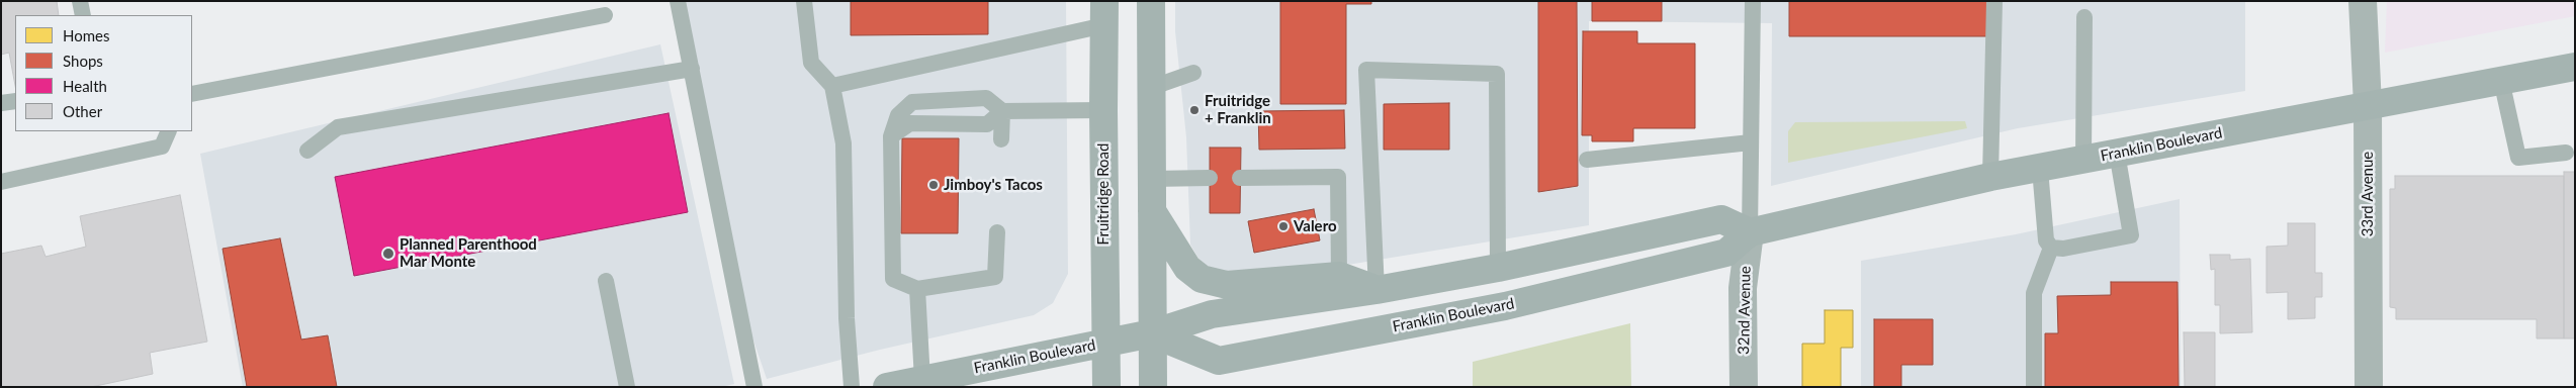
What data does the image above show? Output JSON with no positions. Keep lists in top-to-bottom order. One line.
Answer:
{"streets":{"main road":["Franklin Boulevard","Fruitridge Road"],"street":["33rd Avenue","32nd Avenue"]},"crossings":[["Franklin Boulevard","Fruitridge Road"],["Franklin Boulevard","33rd Avenue"],["Franklin Boulevard","32nd Avenue"]],"places":["Fruitridge + Franklin","Jimboy's Tacos","Valero","Planned Parenthood Mar Monte"],"legend":["Homes","Shops","Health","Other"]}
